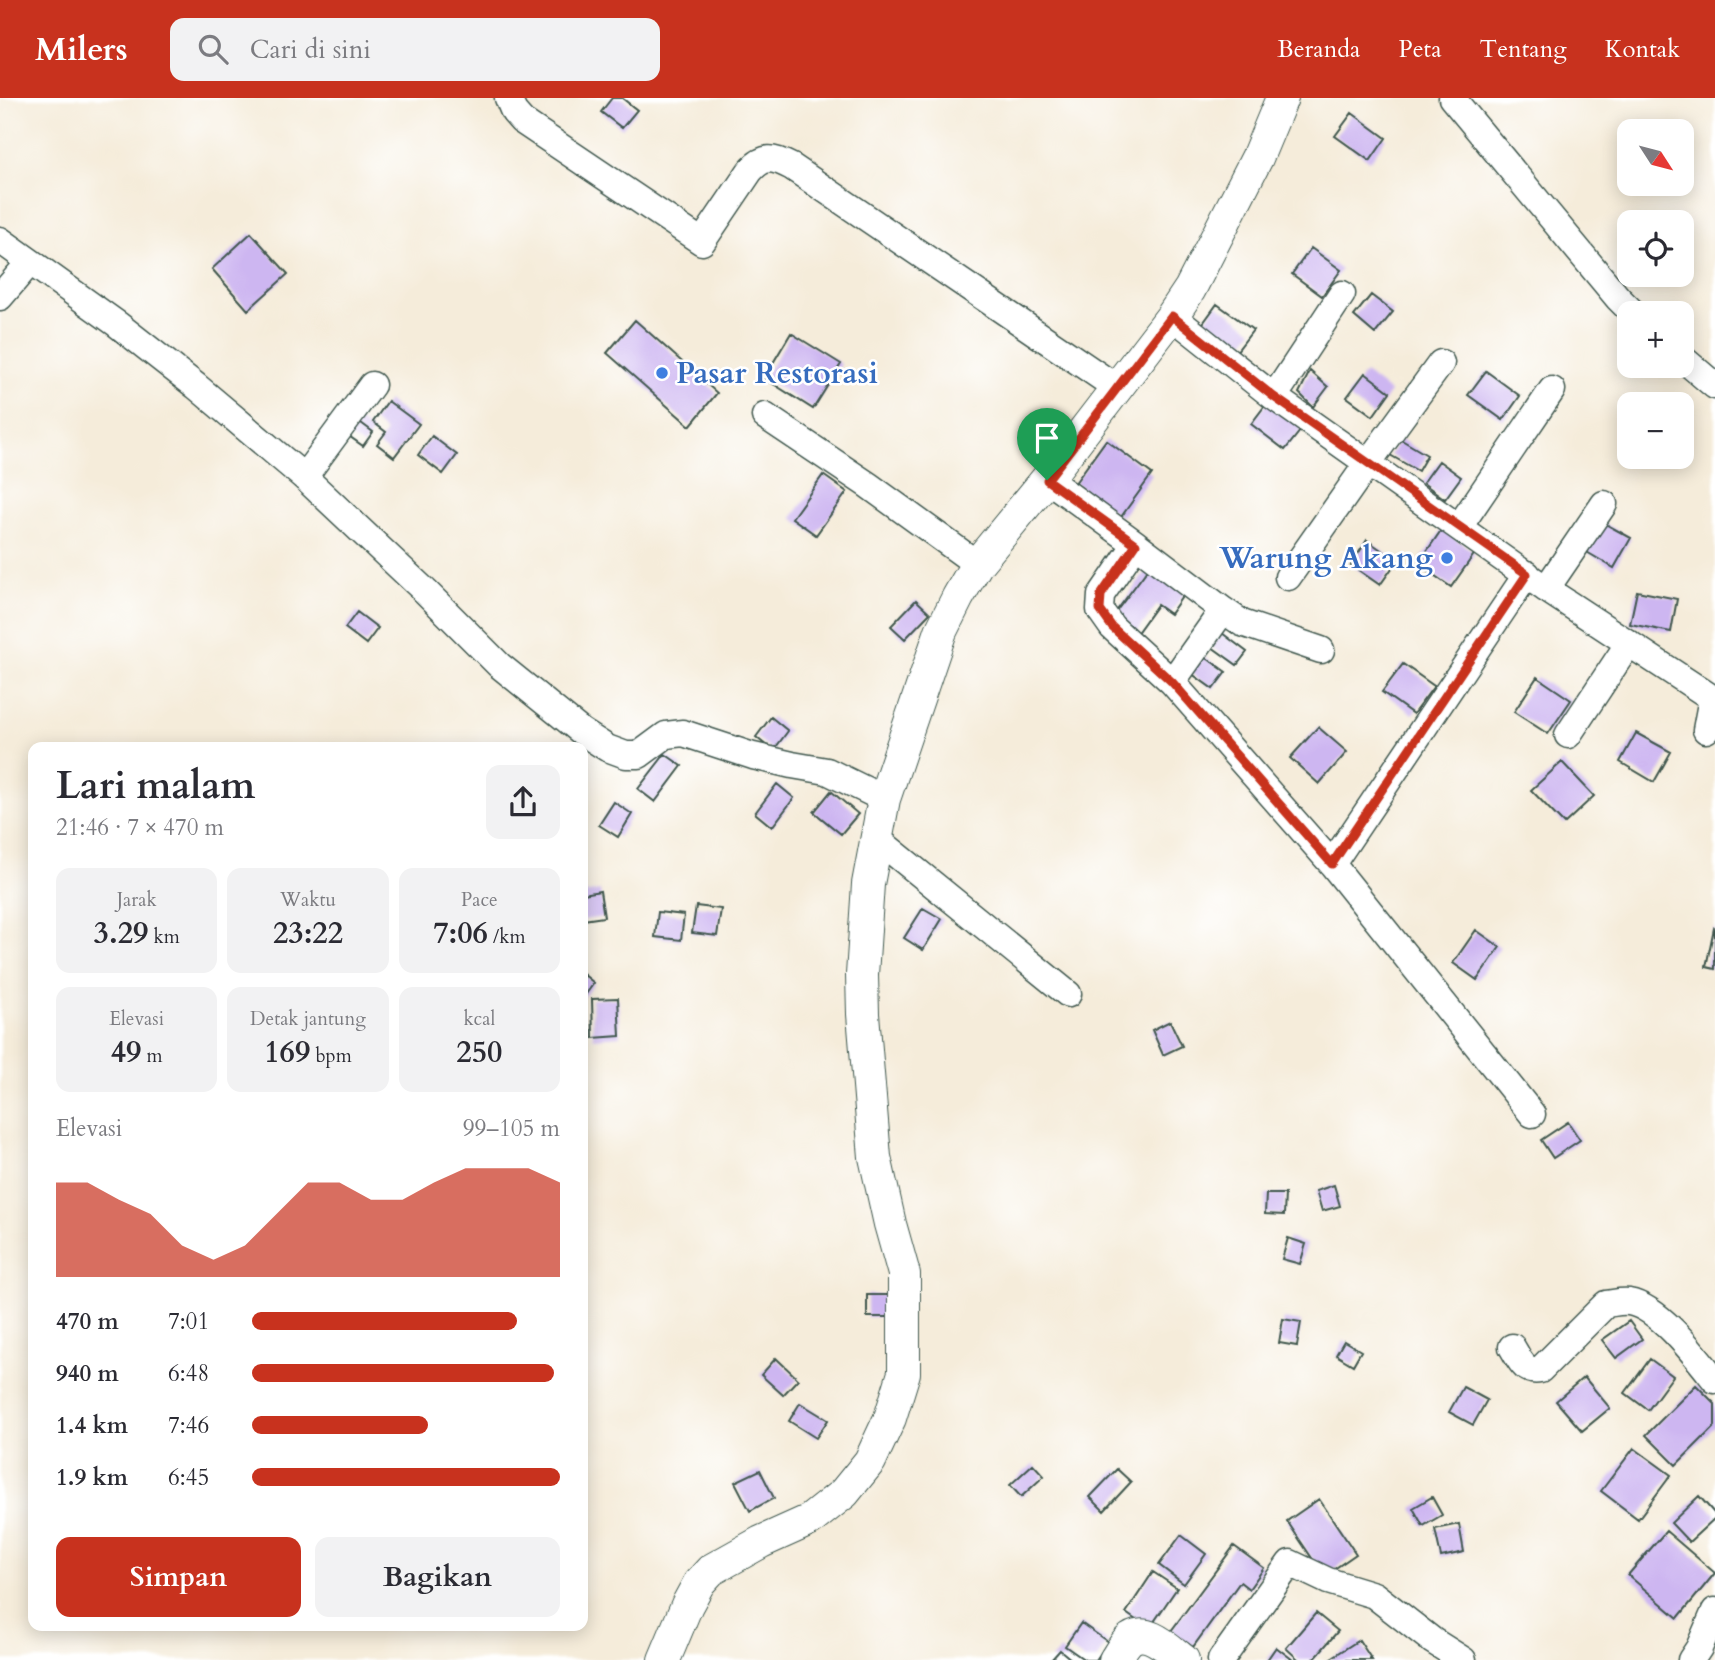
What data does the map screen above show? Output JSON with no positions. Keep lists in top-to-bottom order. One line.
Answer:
{"places":["Pasar Restorasi","Warung Akang"],"north":"bottom right","page":{"header":"Milers","search":"Cari di sini","nav":["Beranda","Peta","Tentang","Kontak"],"map_buttons":["+","−"],"heading":["Lari malam","21:46 · 7 × 470 m"],"stats":[["Jarak","3.29 km"],["Waktu","23:22"],["Pace","7:06 /km"],["Elevasi","49 m"],["Detak jantung","169 bpm"],["kcal","250"]],"chart":["Elevasi","99–105 m"],"list":[{"name":"470 m","note":"7:01"},{"name":"940 m","note":"6:48"},{"name":"1.4 km","note":"7:46"},{"name":"1.9 km","note":"6:45"}],"buttons":["Simpan","Bagikan"]}}
